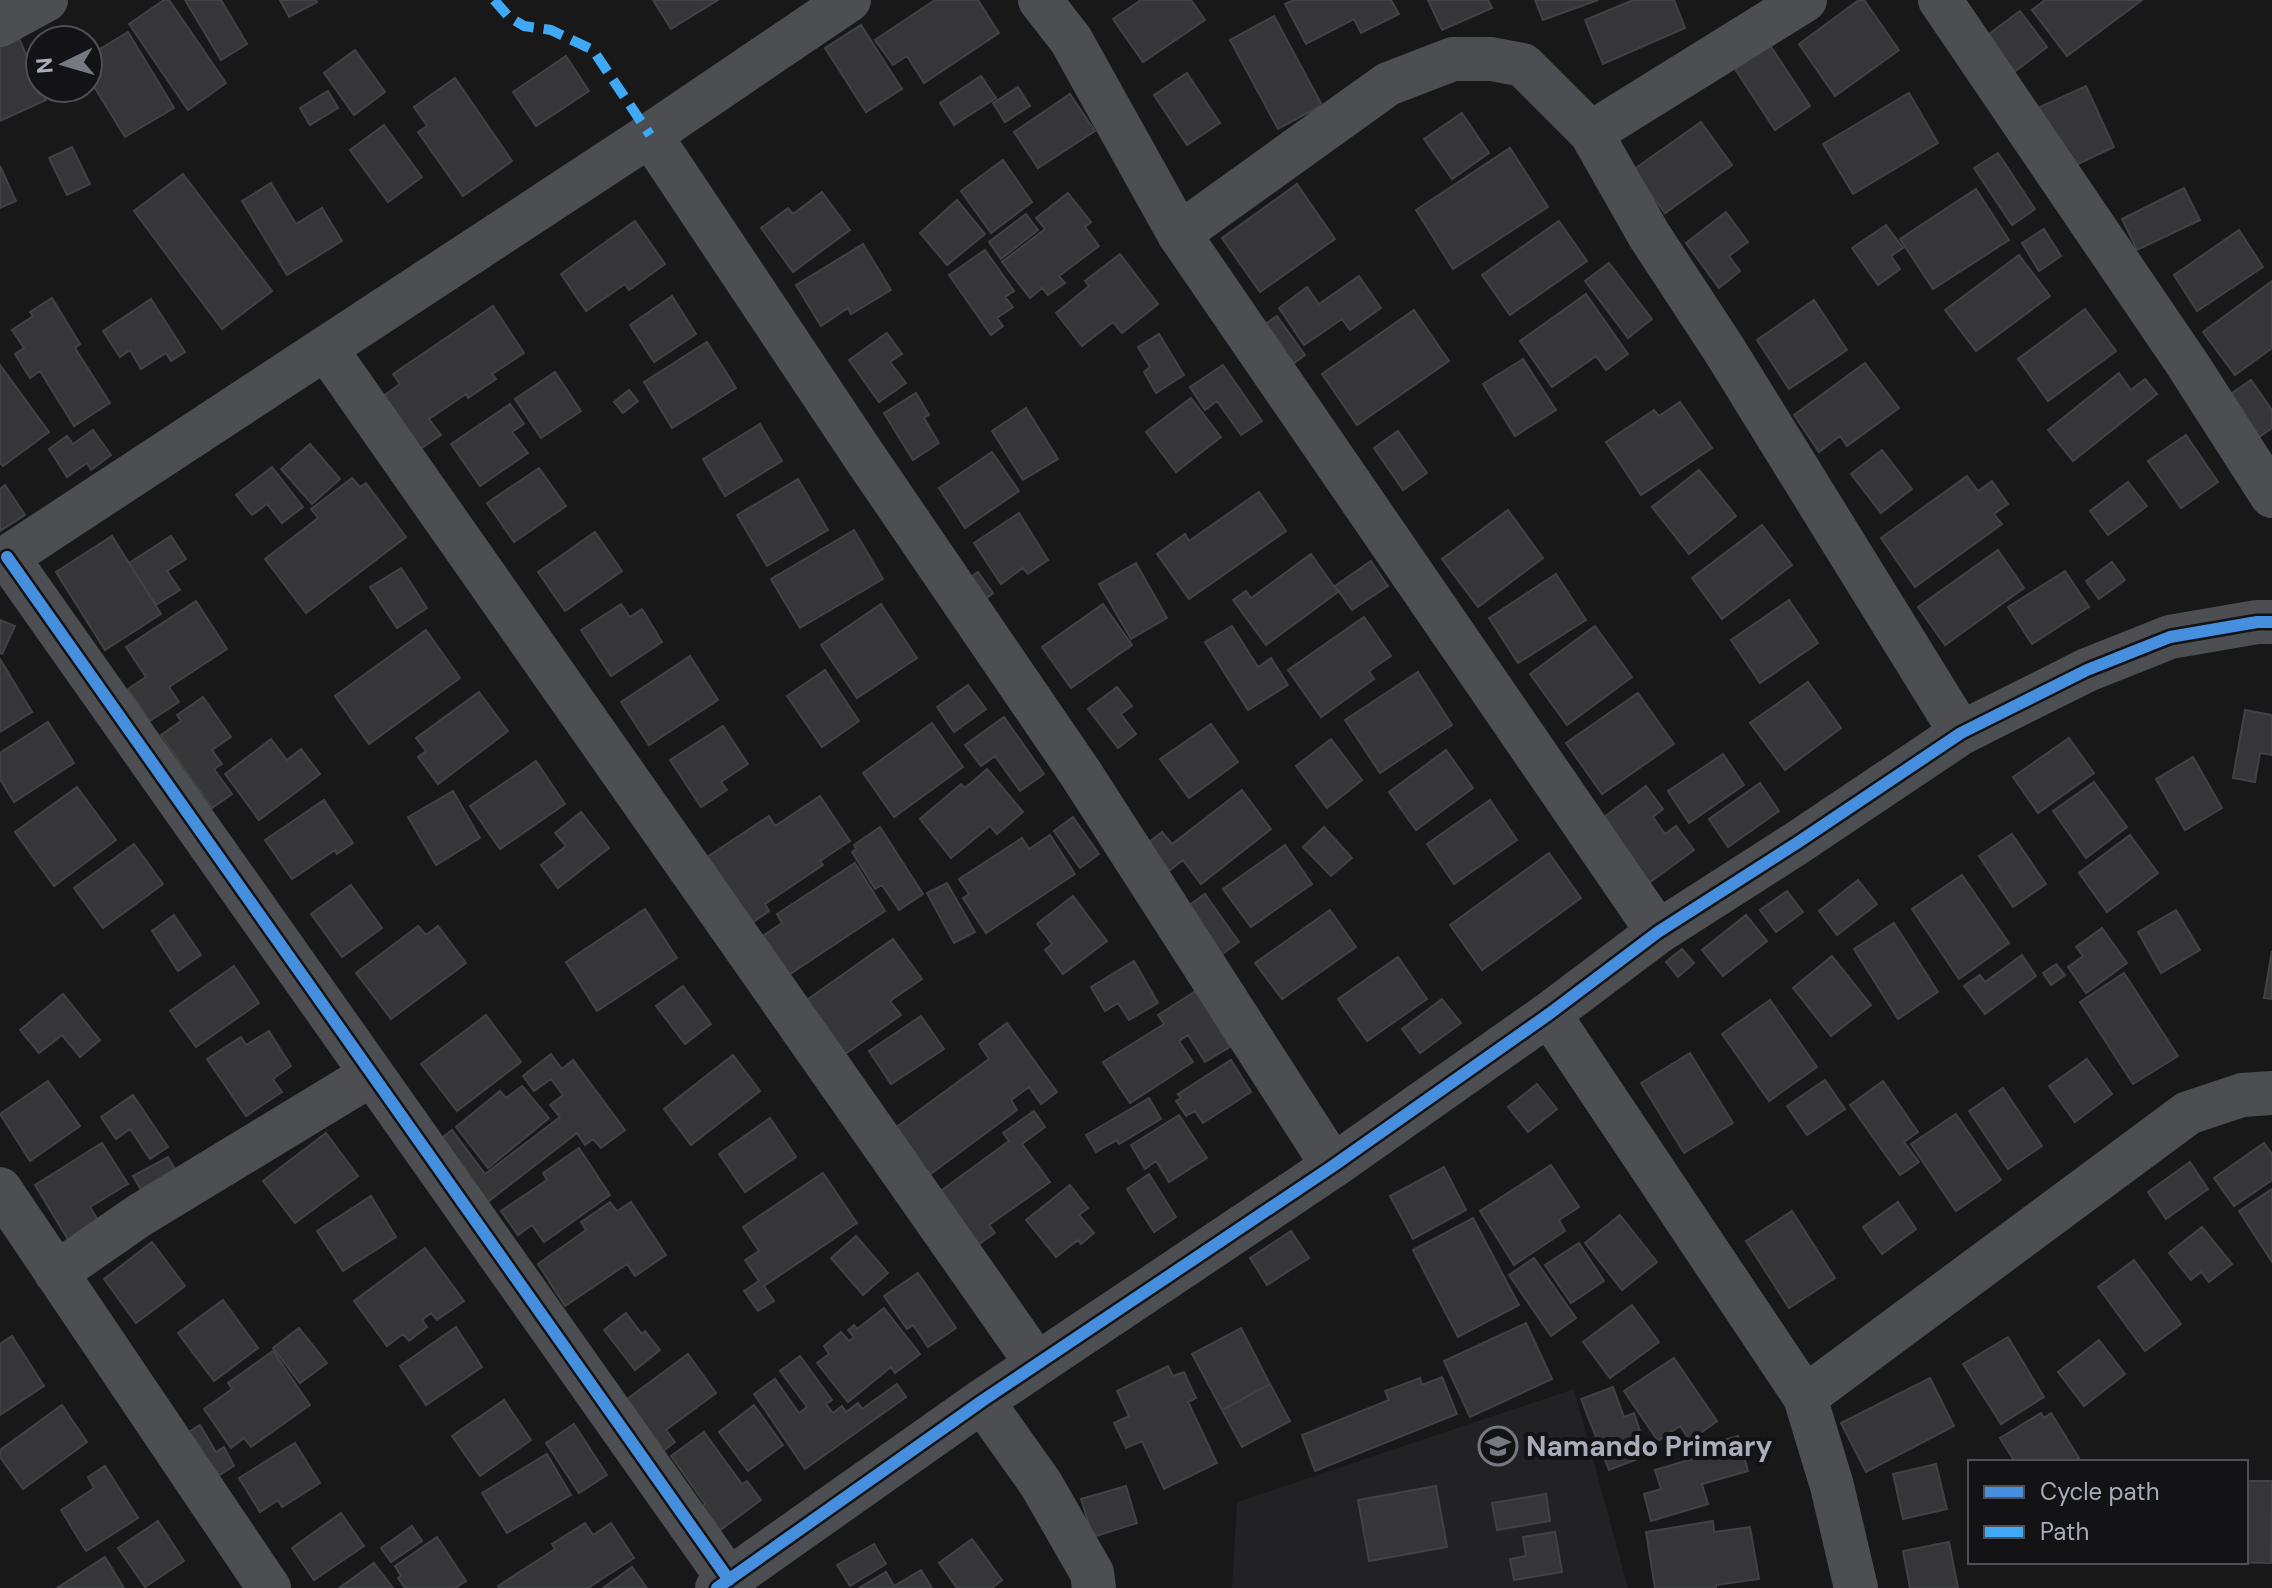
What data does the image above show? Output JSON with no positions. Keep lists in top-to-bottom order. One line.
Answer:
{"places":{"school or university":["Namando Primary"]},"legend":["Cycle path","Path"],"north":"left"}
